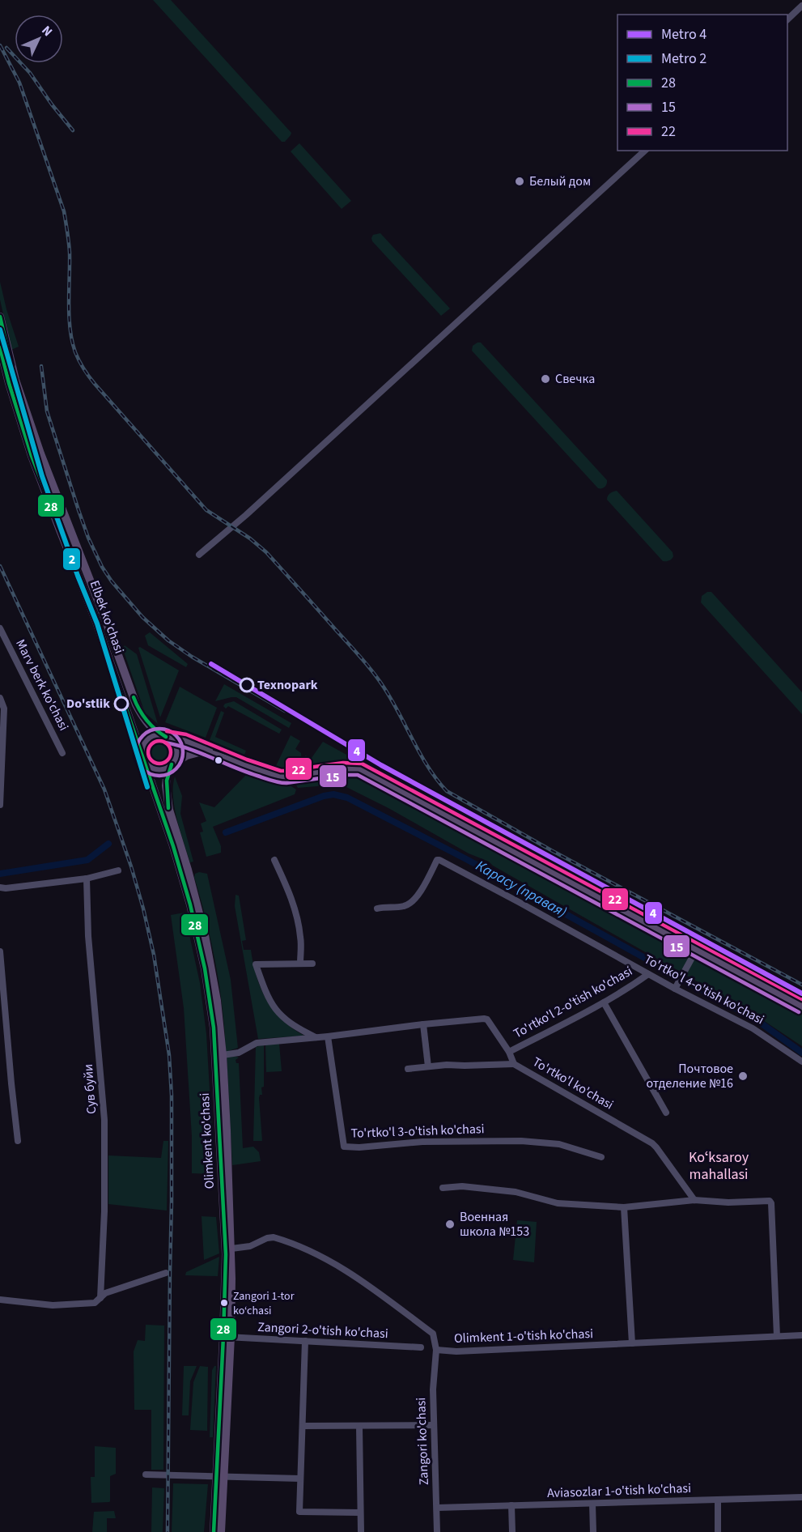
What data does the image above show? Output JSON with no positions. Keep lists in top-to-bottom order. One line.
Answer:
{"streets":{"main road":["Elbek ko'chasi","Olimkent ko'chasi"],"street":["Marv berk ko'chasi","To'rtko'l 4-o'tish ko'chasi","To'rtko'l 2-o'tish ko'chasi","To'rtko'l ko'chasi","Сув буйи","To'rtko'l 3-o'tish ko'chasi","Zangori 2-o'tish ko'chasi","Olimkent 1-o'tish ko'chasi","Zangori ko'chasi","Aviasozlar 1-o'tish ko'chasi"]},"crossings":[["Elbek ko'chasi","Olimkent ko'chasi"],["To'rtko'l 4-o'tish ko'chasi","To'rtko'l 2-o'tish ko'chasi"],["To'rtko'l 2-o'tish ko'chasi","To'rtko'l ko'chasi"],["To'rtko'l ko'chasi","To'rtko'l 3-o'tish ko'chasi"],["To'rtko'l ko'chasi","Olimkent ko'chasi"],["Olimkent ko'chasi","Zangori 2-o'tish ko'chasi"],["Olimkent ko'chasi","Olimkent 1-o'tish ko'chasi"],["Olimkent 1-o'tish ko'chasi","Zangori ko'chasi"],["Zangori ko'chasi","Aviasozlar 1-o'tish ko'chasi"]],"districts":["Koʻksaroy mahallasi"],"water":["Карасу (правая)"],"places":["Белый дом","Свечка","Texnopark","Do'stlik","Почтовое отделение №16","Военная школа №153","Zangori 1-tor ko‘chasi"],"lines":["transit line 28","metro line 2","metro line 4","transit line 15","transit line 22"],"legend":["Metro 4","Metro 2","28","15","22"],"north":"top right"}
